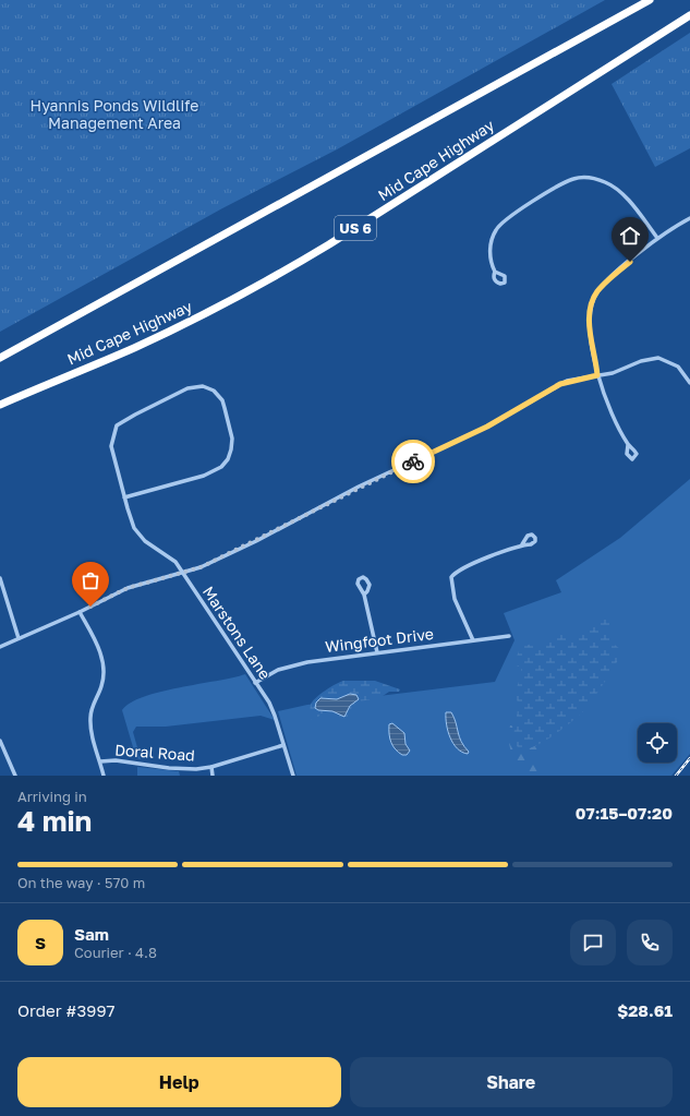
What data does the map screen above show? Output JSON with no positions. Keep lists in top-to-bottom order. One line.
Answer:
{"streets":{"highway":["Mid Cape Highway","US 6"],"street":["Marstons Lane","Wingfoot Drive","Doral Road"]},"crossings":[["Marstons Lane","Wingfoot Drive"],["Marstons Lane","Doral Road"]],"parks":["Hyannis Ponds Wildlife Management Area"],"page":{"heading":["4 min","Arriving in","07:15–07:20"],"panel":["Sam","Courier · 4.8","Order #3997","$28.61"],"bar":"On the way · 570 m","round":"S","buttons":["Help","Share"]}}
